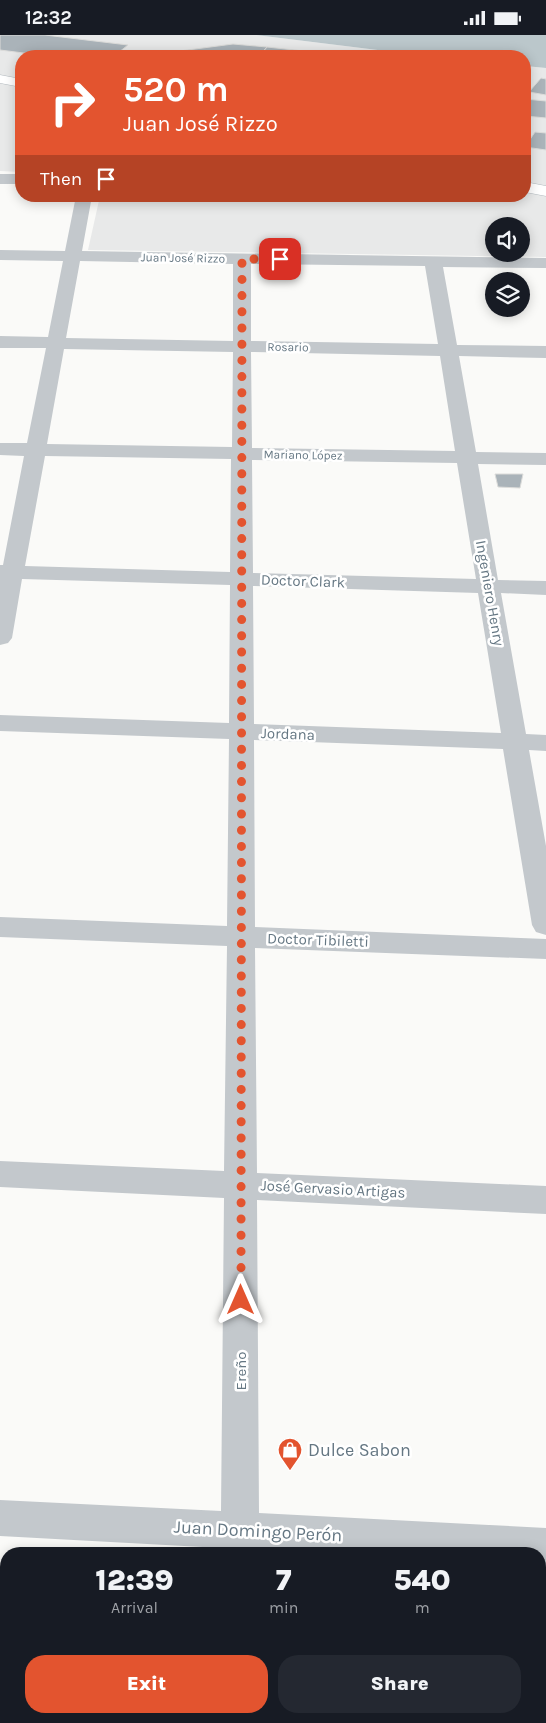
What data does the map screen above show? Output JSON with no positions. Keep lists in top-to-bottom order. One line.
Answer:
{"streets":{"street":["Juan José Rizzo","Rosario","Mariano López","Doctor Clark","Ingeniero Henry","Jordana","Doctor Tibiletti","José Gervasio Artigas","Ereño","Juan Domingo Perón"]},"crossings":[["Juan José Rizzo","Ingeniero Henry"],["Juan José Rizzo","Ereño"],["Rosario","Ingeniero Henry"],["Rosario","Ereño"],["Mariano López","Ingeniero Henry"],["Mariano López","Ereño"],["Doctor Clark","Ingeniero Henry"],["Doctor Clark","Ereño"],["Ingeniero Henry","Jordana"],["Jordana","Ereño"],["Doctor Tibiletti","Ereño"],["José Gervasio Artigas","Ereño"],["Ereño","Juan Domingo Perón"]],"places":{"shop":["Dulce Sabon"]},"page":{"status":"12:32","turn":["520 m","Juan José Rizzo"],"then":"Then","eta":["12:39","Arrival","7","min","540","m"],"buttons":["Exit","Share"]}}
